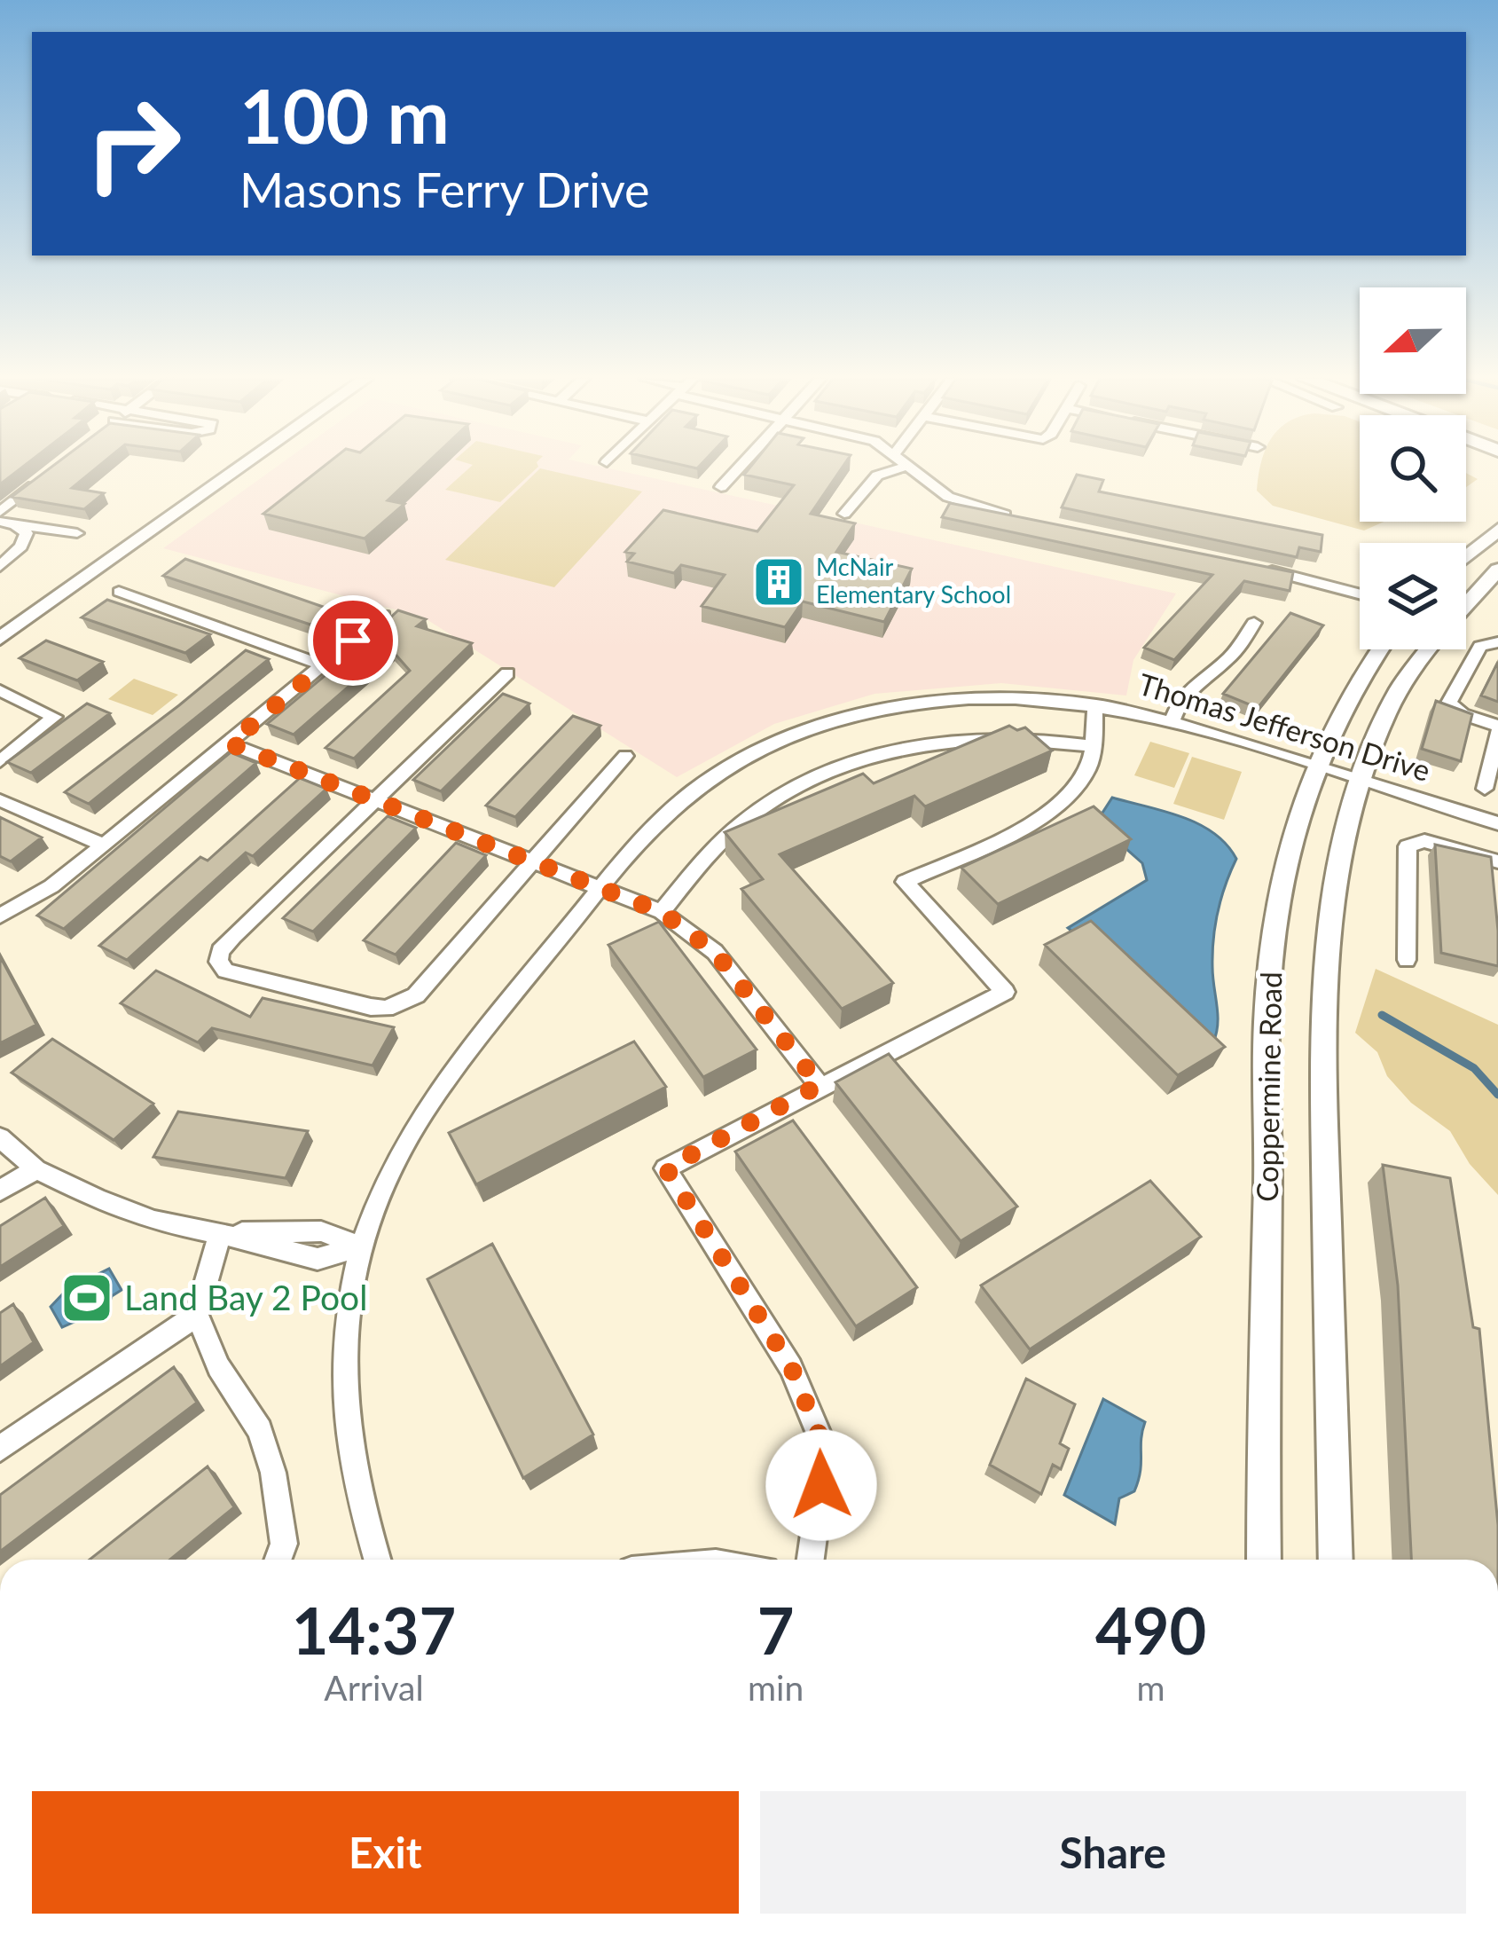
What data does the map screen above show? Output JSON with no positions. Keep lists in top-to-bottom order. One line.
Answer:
{"streets":{"street":["Thomas Jefferson Drive","Coppermine Road"]},"crossings":[["Thomas Jefferson Drive","Coppermine Road"]],"places":{"building":["McNair Elementary School"],"sports":["Land Bay 2 Pool"]},"north":"left","page":{"turn":["100 m","Masons Ferry Drive"],"eta":["14:37","Arrival","7","min","490","m"],"buttons":["Exit","Share"]}}
